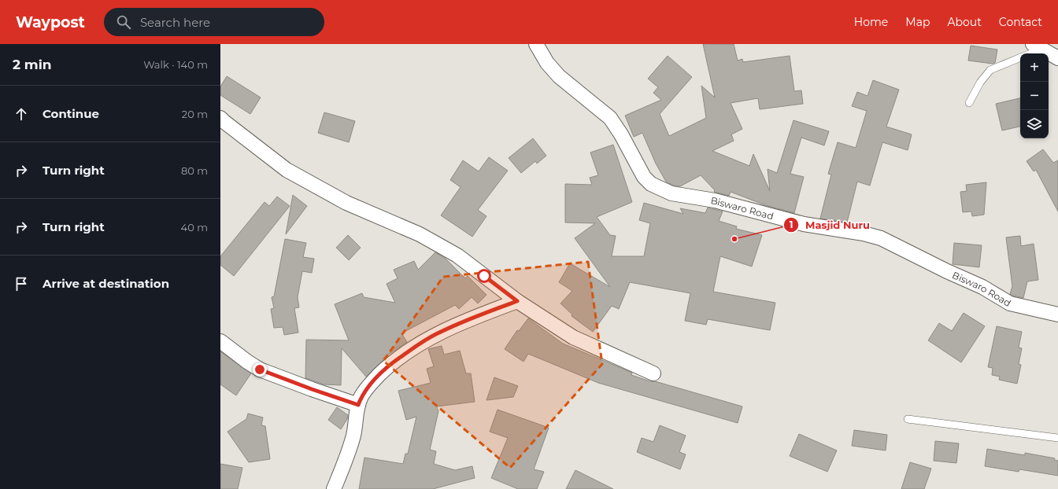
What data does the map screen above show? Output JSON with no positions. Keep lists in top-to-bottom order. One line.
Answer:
{"streets":{"street":["Biswaro Road"]},"places":["Masjid Nuru"],"page":{"header":"Waypost","search":"Search here","nav":["Home","Map","About","Contact"],"heading":["2 min","Walk · 140 m"],"map_buttons":["+","−"],"list":[["Continue","20 m"],["Turn right","80 m"],["Turn right","40 m"],"Arrive at destination"]}}
